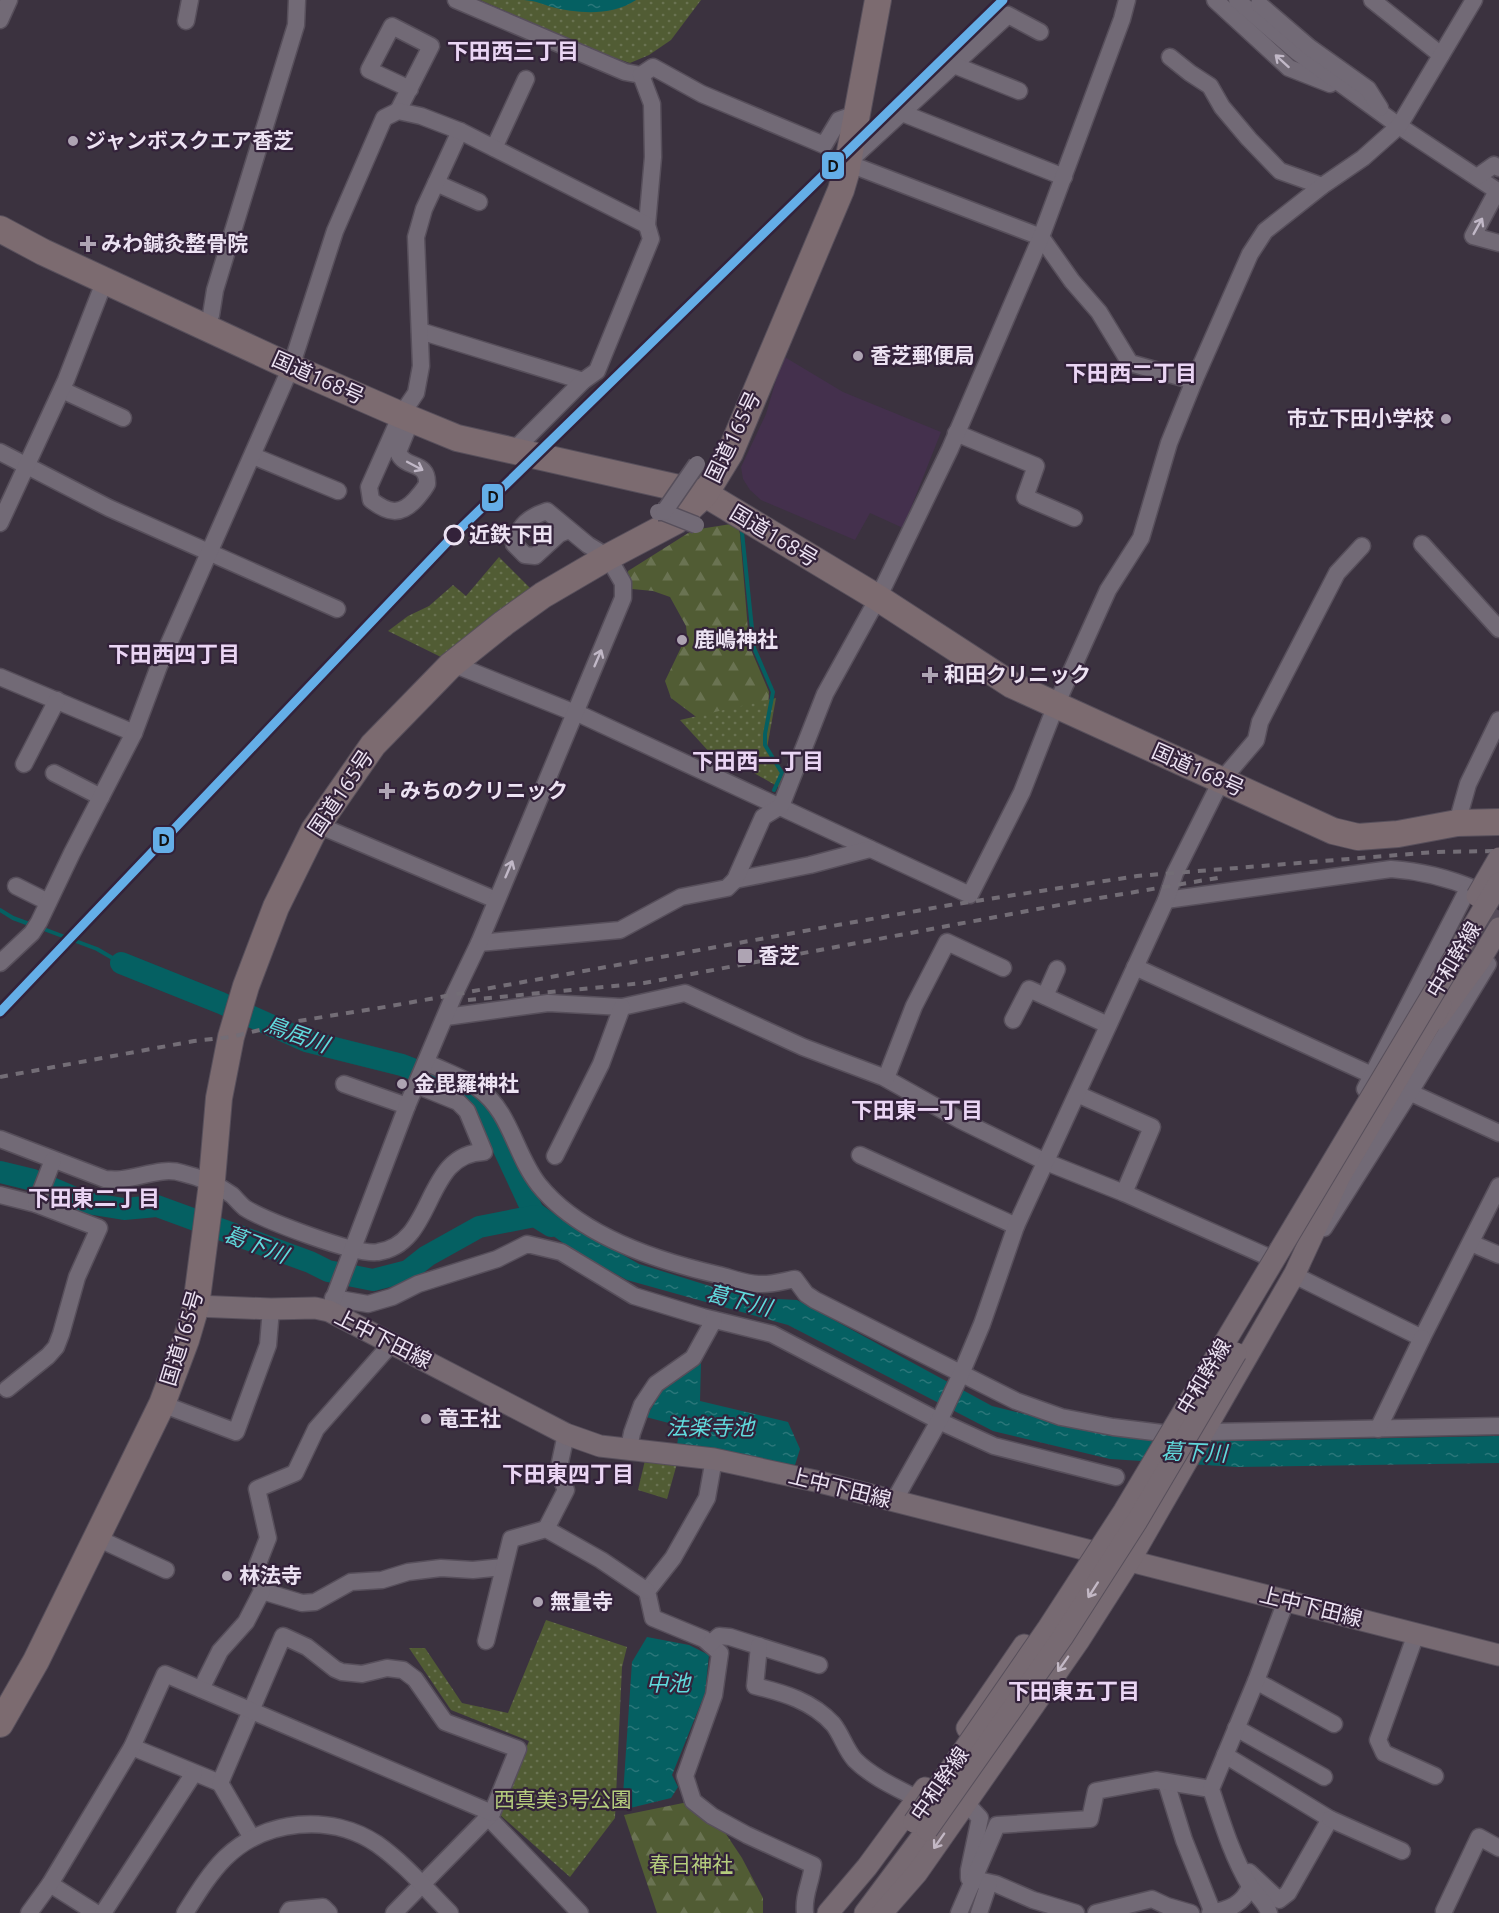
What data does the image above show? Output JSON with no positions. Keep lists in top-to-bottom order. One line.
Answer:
{"streets":{"highway":["国道168号","国道165号"],"main road":["中和幹線","上中下田線"]},"crossings":[["国道168号","国道165号"],["国道165号","上中下田線"]],"districts":["下田西三丁目","下田西二丁目","下田西四丁目","下田西一丁目","下田東一丁目","下田東二丁目","下田東四丁目","下田東五丁目"],"water":["鳥居川","葛下川","法楽寺池","中池"],"parks":["西真美3号公園","春日神社"],"places":{"other":["ジャンボスクエア香芝","香芝郵便局","市立下田小学校","近鉄下田","鹿嶋神社","金毘羅神社","竜王社","林法寺","無量寺"],"health":["みわ鍼灸整骨院","和田クリニック","みちのクリニック"],"transit":["香芝"]},"lines":["transit line D"]}
